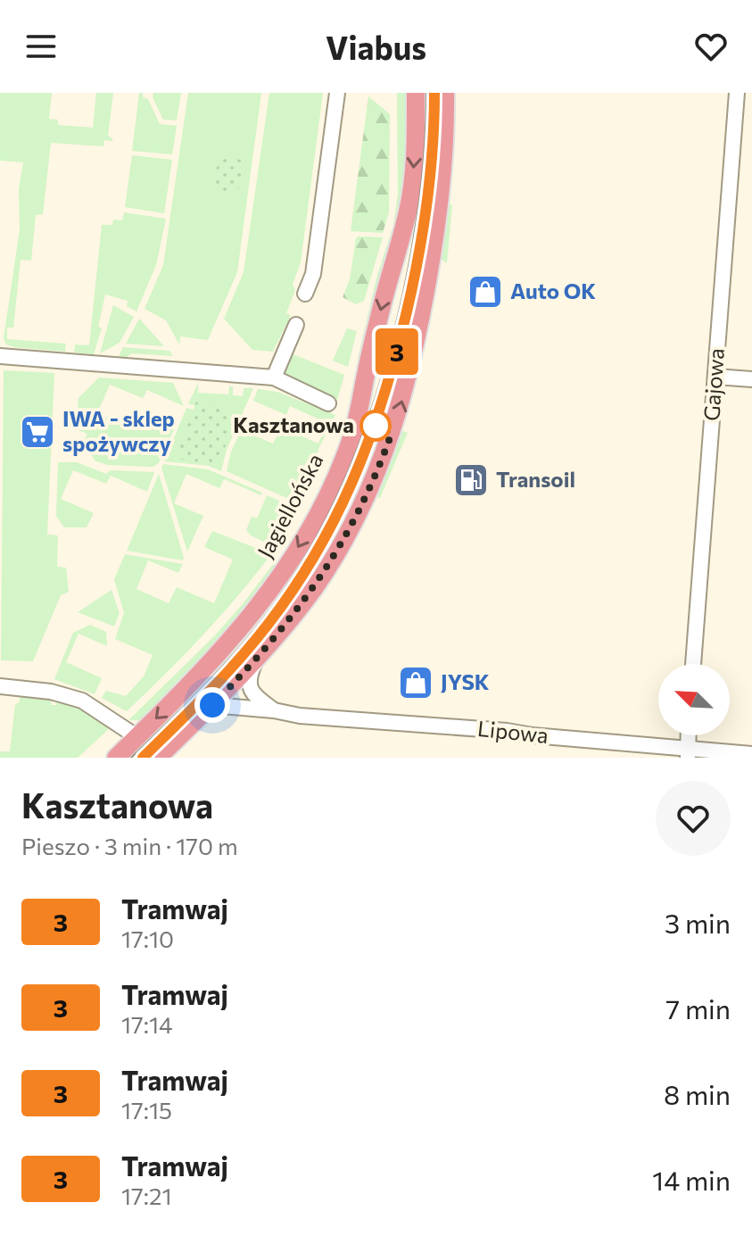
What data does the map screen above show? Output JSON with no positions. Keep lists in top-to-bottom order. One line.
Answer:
{"streets":{"main road":["Jagiellońska"],"street":["Gajowa","Lipowa"]},"places":{"shop":["Auto OK","JYSK"],"other":["Kasztanowa"],"supermarket":["IWA - sklep spożywczy"],"fuel station":["Transoil"]},"lines":["tram line 3"],"north":"top left","page":{"header":"Viabus","on_map":"3","heading":["Kasztanowa","Pieszo · 3 min · 170 m"],"list":[{"mark":"3","name":"Tramwaj","note":"17:10","value":"3 min"},{"mark":"3","name":"Tramwaj","note":"17:14","value":"7 min"},{"mark":"3","name":"Tramwaj","note":"17:15","value":"8 min"},{"mark":"3","name":"Tramwaj","note":"17:21","value":"14 min"}]}}
